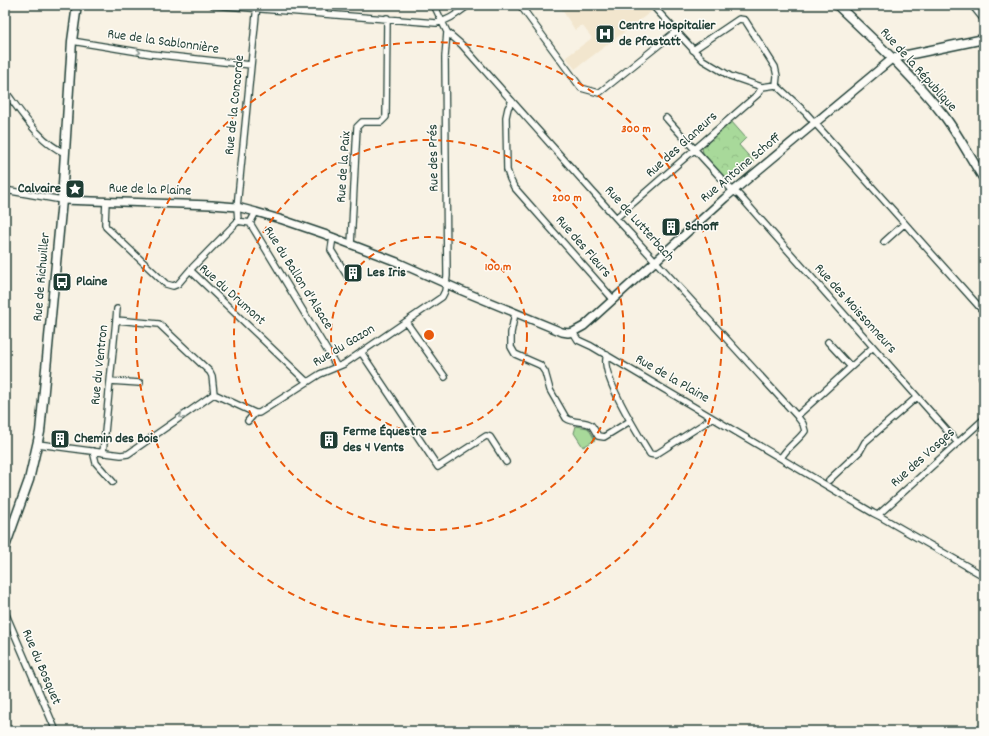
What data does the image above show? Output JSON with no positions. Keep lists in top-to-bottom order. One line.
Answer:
{"streets":{"main road":["Rue de la République","Rue de Richwiller"],"street":["Rue de la Sablonnière","Rue de la Concorde","Rue des Glaneurs","Rue des Prés","Rue de la Paix","Rue Antoine Schoff","Rue de la Plaine","Rue de Lutterbach","Rue des Fleurs","Rue du Ballon d'Alsace","Rue du Drumont","Rue des Moissonneurs","Rue du Gazon","Rue du Ventron","Rue des Vosges","Rue du Bosquet"]},"crossings":[["Rue de la Sablonnière","Rue de la Concorde"],["Rue de la Sablonnière","Rue de Richwiller"],["Rue de la République","Rue Antoine Schoff"],["Rue de la Concorde","Rue de la Plaine"],["Rue des Glaneurs","Rue de Lutterbach"],["Rue des Glaneurs","Rue des Moissonneurs"],["Rue des Prés","Rue de la Plaine"],["Rue des Prés","Rue de Lutterbach"],["Rue des Prés","Rue du Gazon"],["Rue de la Paix","Rue de la Plaine"],["Rue Antoine Schoff","Rue de la Plaine"],["Rue Antoine Schoff","Rue de Lutterbach"],["Rue Antoine Schoff","Rue des Fleurs"],["Rue Antoine Schoff","Rue des Moissonneurs"],["Rue de la Plaine","Rue de Lutterbach"],["Rue de la Plaine","Rue de Richwiller"],["Rue de la Plaine","Rue du Drumont"],["Rue de la Plaine","Rue du Gazon"],["Rue de la Plaine","Rue des Vosges"],["Rue de Lutterbach","Rue des Fleurs"],["Rue du Ballon d'Alsace","Rue du Gazon"],["Rue du Drumont","Rue du Gazon"],["Rue des Moissonneurs","Rue des Vosges"]],"one_way":["Rue de la Sablonnière"],"places":{"hospital":["Centre Hospitalier de Pfastatt"],"place":["Calvaire"],"building":["Schoff","Les Iris","Chemin des Bois","Ferme Équestre des 4 Vents"],"bus stop":["Plaine"]},"rings":["300 m","200 m","100 m"]}
